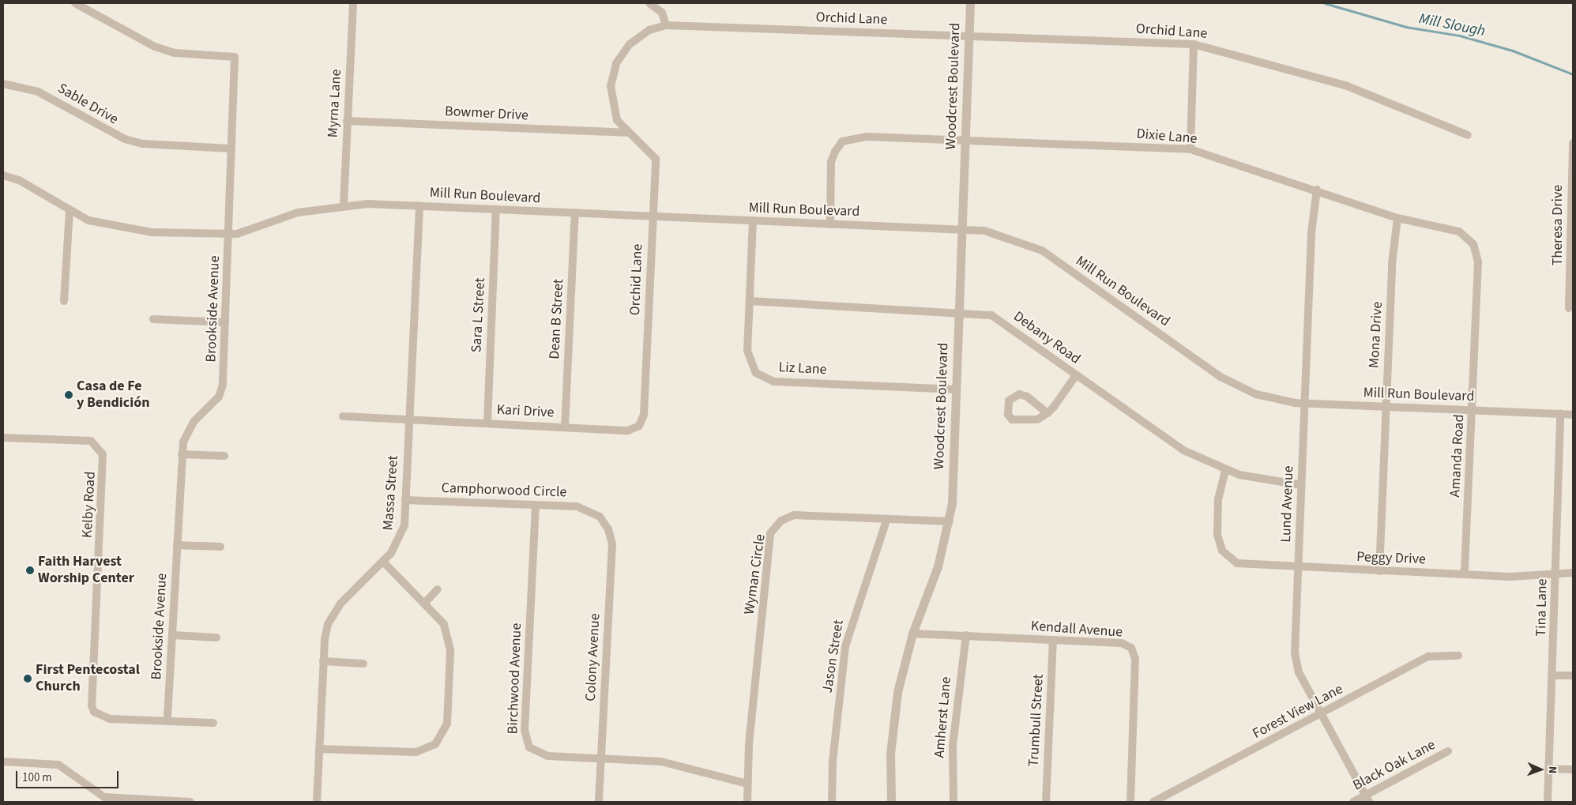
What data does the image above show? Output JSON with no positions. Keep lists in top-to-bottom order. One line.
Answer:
{"streets":{"street":["Orchid Lane","Woodcrest Boulevard","Myrna Lane","Sable Drive","Bowmer Drive","Dixie Lane","Mill Run Boulevard","Theresa Drive","Brookside Avenue","Sara L Street","Dean B Street","Mona Drive","Debany Road","Liz Lane","Kari Drive","Amanda Road","Camphorwood Circle","Massa Street","Lund Avenue","Kelby Road","Peggy Drive","Wyman Circle","Tina Lane","Kendall Avenue","Jason Street","Colony Avenue","Birchwood Avenue","Forest View Lane","Amherst Lane","Trumbull Street","Black Oak Lane"]},"crossings":[["Orchid Lane","Woodcrest Boulevard"],["Orchid Lane","Bowmer Drive"],["Orchid Lane","Mill Run Boulevard"],["Orchid Lane","Kari Drive"],["Woodcrest Boulevard","Dixie Lane"],["Woodcrest Boulevard","Mill Run Boulevard"],["Woodcrest Boulevard","Debany Road"],["Woodcrest Boulevard","Liz Lane"],["Woodcrest Boulevard","Wyman Circle"],["Woodcrest Boulevard","Kendall Avenue"],["Myrna Lane","Bowmer Drive"],["Myrna Lane","Mill Run Boulevard"],["Sable Drive","Brookside Avenue"],["Dixie Lane","Mill Run Boulevard"],["Dixie Lane","Mona Drive"],["Dixie Lane","Amanda Road"],["Dixie Lane","Lund Avenue"],["Mill Run Boulevard","Brookside Avenue"],["Mill Run Boulevard","Sara L Street"],["Mill Run Boulevard","Dean B Street"],["Mill Run Boulevard","Mona Drive"],["Mill Run Boulevard","Liz Lane"],["Mill Run Boulevard","Amanda Road"],["Mill Run Boulevard","Massa Street"],["Mill Run Boulevard","Lund Avenue"],["Mill Run Boulevard","Tina Lane"],["Brookside Avenue","Kelby Road"],["Sara L Street","Kari Drive"],["Dean B Street","Kari Drive"],["Mona Drive","Peggy Drive"],["Debany Road","Liz Lane"],["Debany Road","Lund Avenue"],["Debany Road","Peggy Drive"],["Kari Drive","Massa Street"],["Amanda Road","Peggy Drive"],["Camphorwood Circle","Massa Street"],["Camphorwood Circle","Colony Avenue"],["Camphorwood Circle","Birchwood Avenue"],["Lund Avenue","Peggy Drive"],["Lund Avenue","Forest View Lane"],["Lund Avenue","Black Oak Lane"],["Peggy Drive","Tina Lane"],["Wyman Circle","Jason Street"],["Wyman Circle","Birchwood Avenue"],["Kendall Avenue","Amherst Lane"],["Kendall Avenue","Trumbull Street"],["Colony Avenue","Birchwood Avenue"]],"water":["Mill Slough"],"places":["Casa de Fe y Bendición","Faith Harvest Worship Center","First Pentecostal Church"],"scale_bar":"100 m","north":"right"}
